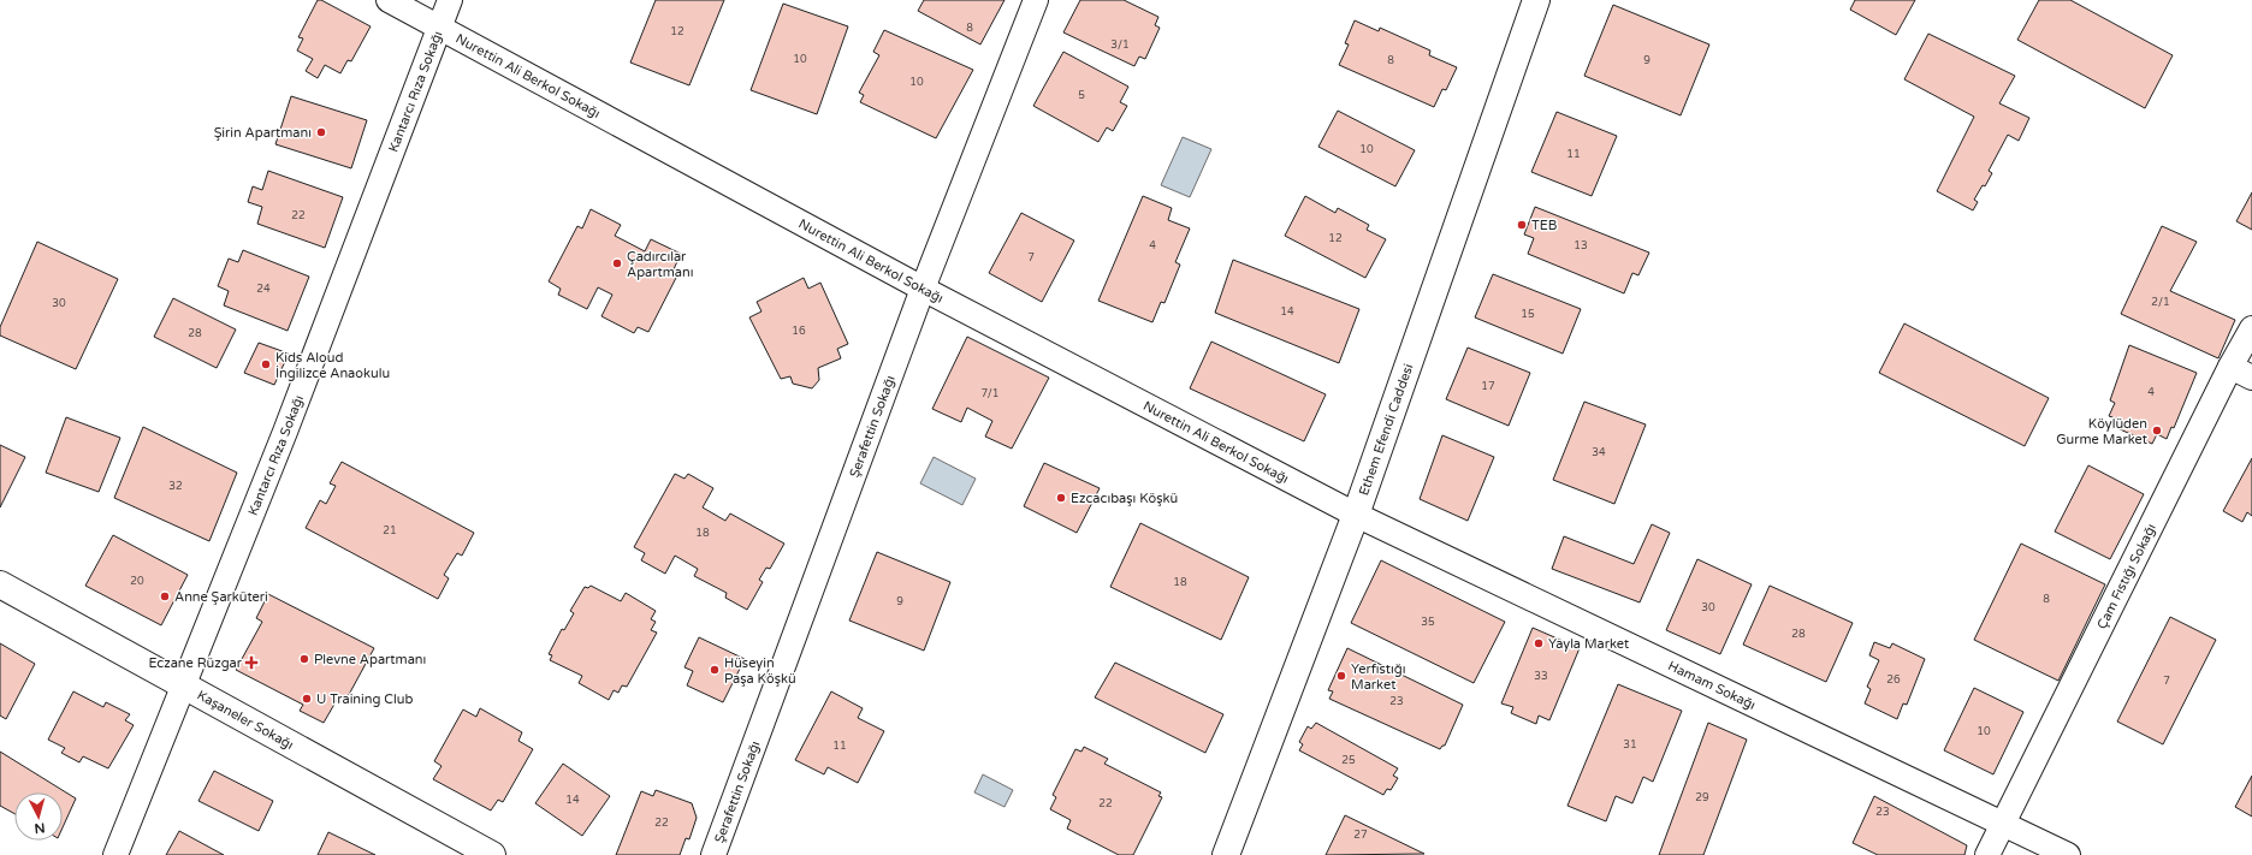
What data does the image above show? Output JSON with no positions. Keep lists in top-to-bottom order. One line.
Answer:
{"streets":{"main road":["Ethem Efendi Caddesi","Kaşaneler Sokağı"],"street":["Nurettin Ali Berkol Sokağı","Kantarcı Rıza Sokağı","Şerafettin Sokağı","Çam Fıstığı Sokağı","Hamam Sokağı"]},"crossings":[["Nurettin Ali Berkol Sokağı","Kantarcı Rıza Sokağı"],["Nurettin Ali Berkol Sokağı","Şerafettin Sokağı"],["Nurettin Ali Berkol Sokağı","Ethem Efendi Caddesi"],["Nurettin Ali Berkol Sokağı","Hamam Sokağı"],["Kantarcı Rıza Sokağı","Kaşaneler Sokağı"],["Ethem Efendi Caddesi","Hamam Sokağı"],["Çam Fıstığı Sokağı","Hamam Sokağı"]],"places":{"other":["Şirin Apartmanı","TEB","Çadırcılar Apartmanı","Kids Aloud İngilizce Anaokulu","Köylüden Gurme Market","Ezcacıbaşı Köşkü","Anne Şarküteri","Yayla Market","Plevne Apartmanı","Hüseyin Paşa Köşkü","Yerfıstığı Market","U Training Club"],"health":["Eczane Rüzgar"]},"house_numbers":["8","12","3/1","10","8","9","10","5","10","11","22","12","4","13","7","24","2/1","30","14","15","16","28","17","4","7/1","34","32","21","18","20","18","8","9","30","35","28","33","26","7","23","10","31","11","25","29","14","22","23","22","27"],"north":"bottom"}
